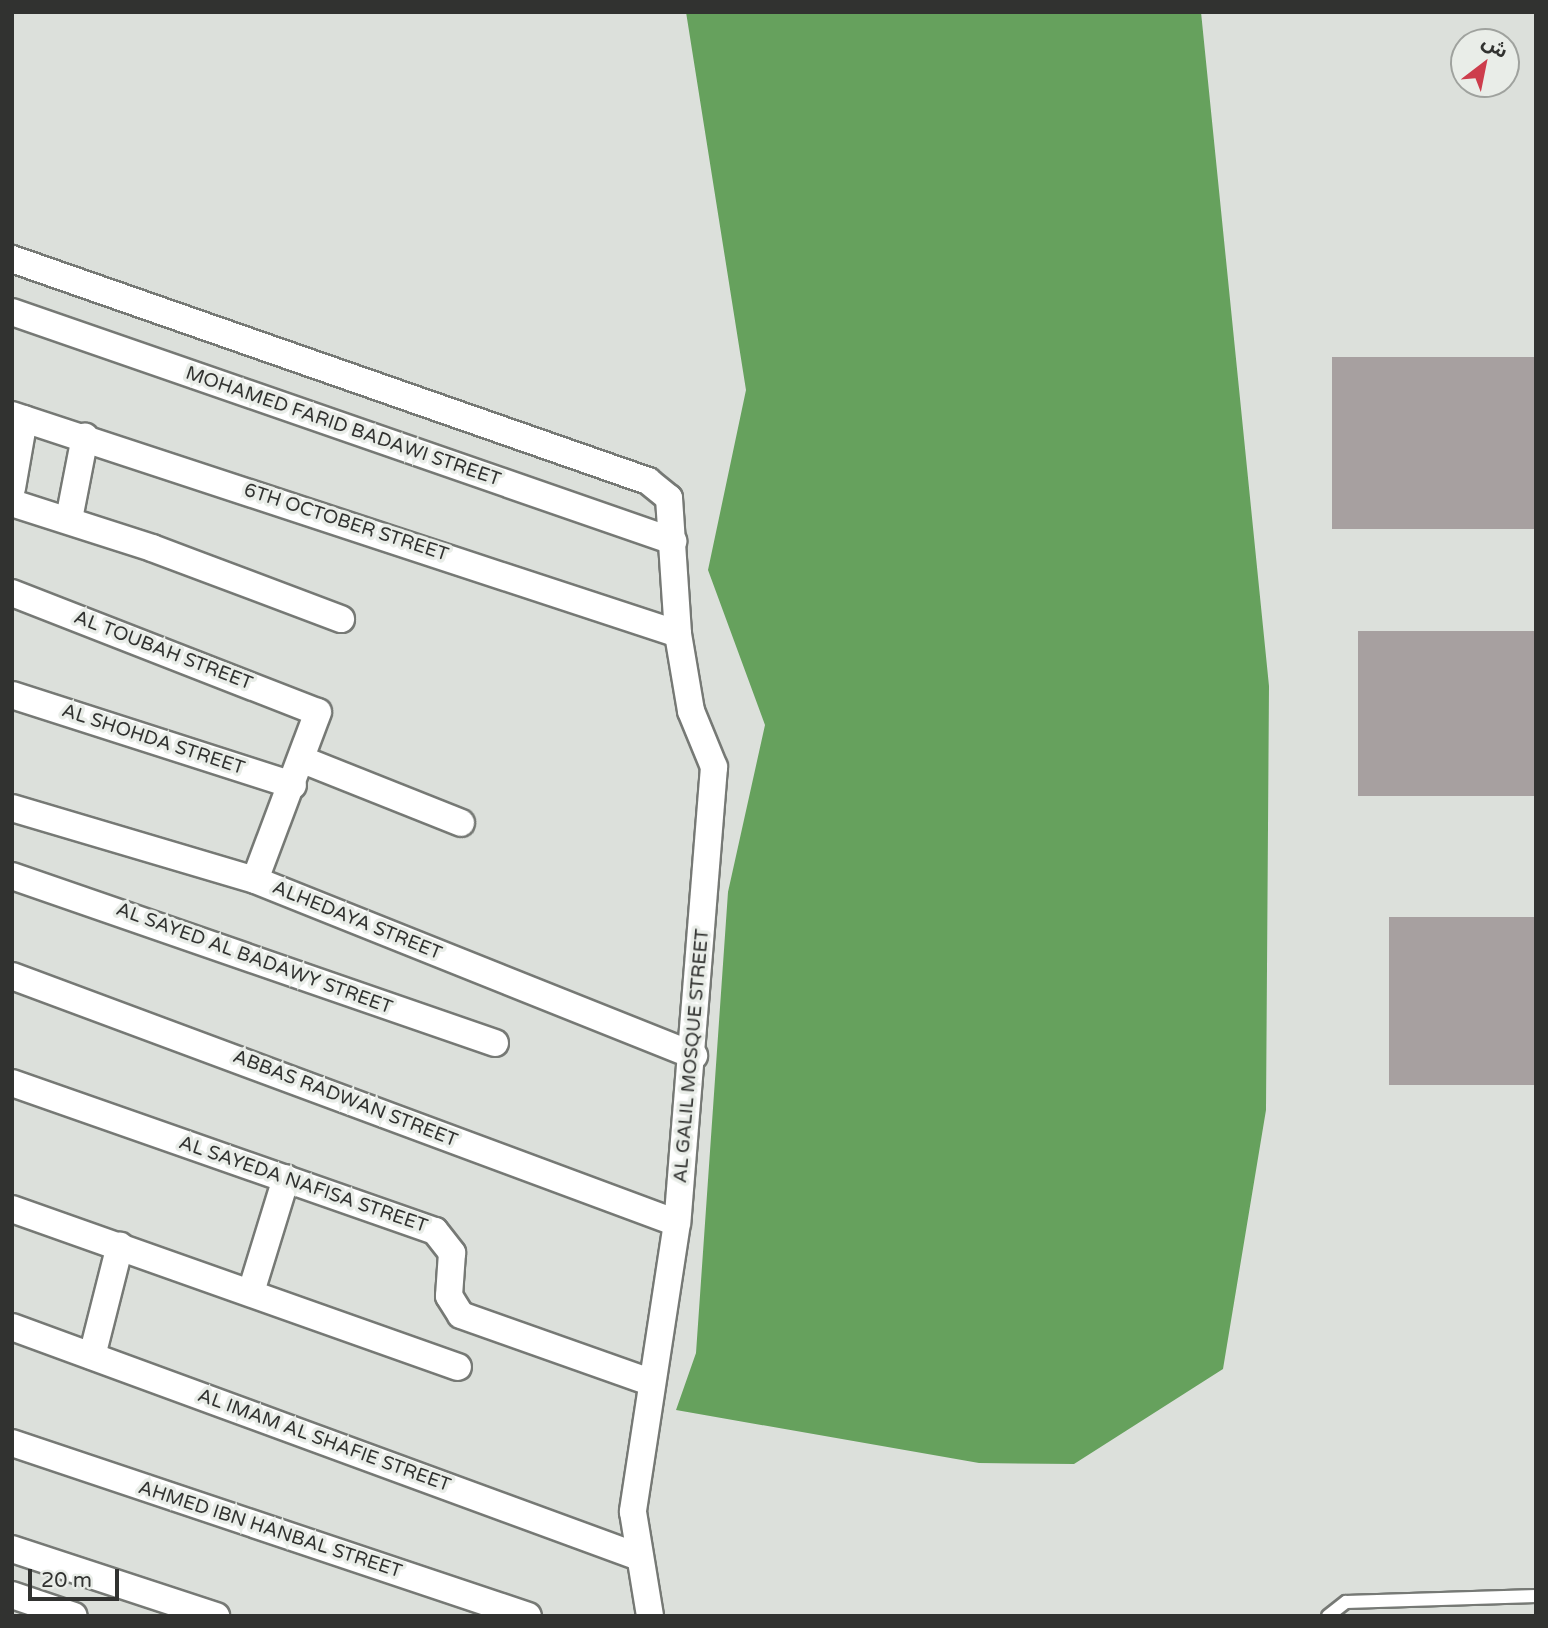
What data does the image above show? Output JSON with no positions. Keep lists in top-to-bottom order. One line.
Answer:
{"streets":{"street":["MOHAMED FARID BADAWI STREET","6TH OCTOBER STREET","AL TOUBAH STREET","AL SHOHDA STREET","ALHEDAYA STREET","AL SAYED AL BADAWY STREET","AL GALIL MOSQUE STREET","ABBAS RADWAN STREET","AL SAYEDA NAFISA STREET","AL IMAM AL SHAFIE STREET","AHMED IBN HANBAL STREET"]},"crossings":[["MOHAMED FARID BADAWI STREET","AL GALIL MOSQUE STREET"],["6TH OCTOBER STREET","AL GALIL MOSQUE STREET"],["ALHEDAYA STREET","AL GALIL MOSQUE STREET"],["AL GALIL MOSQUE STREET","ABBAS RADWAN STREET"],["AL GALIL MOSQUE STREET","AL SAYEDA NAFISA STREET"],["AL GALIL MOSQUE STREET","AL IMAM AL SHAFIE STREET"]],"scale_bar":"20 m","north":"top right"}
